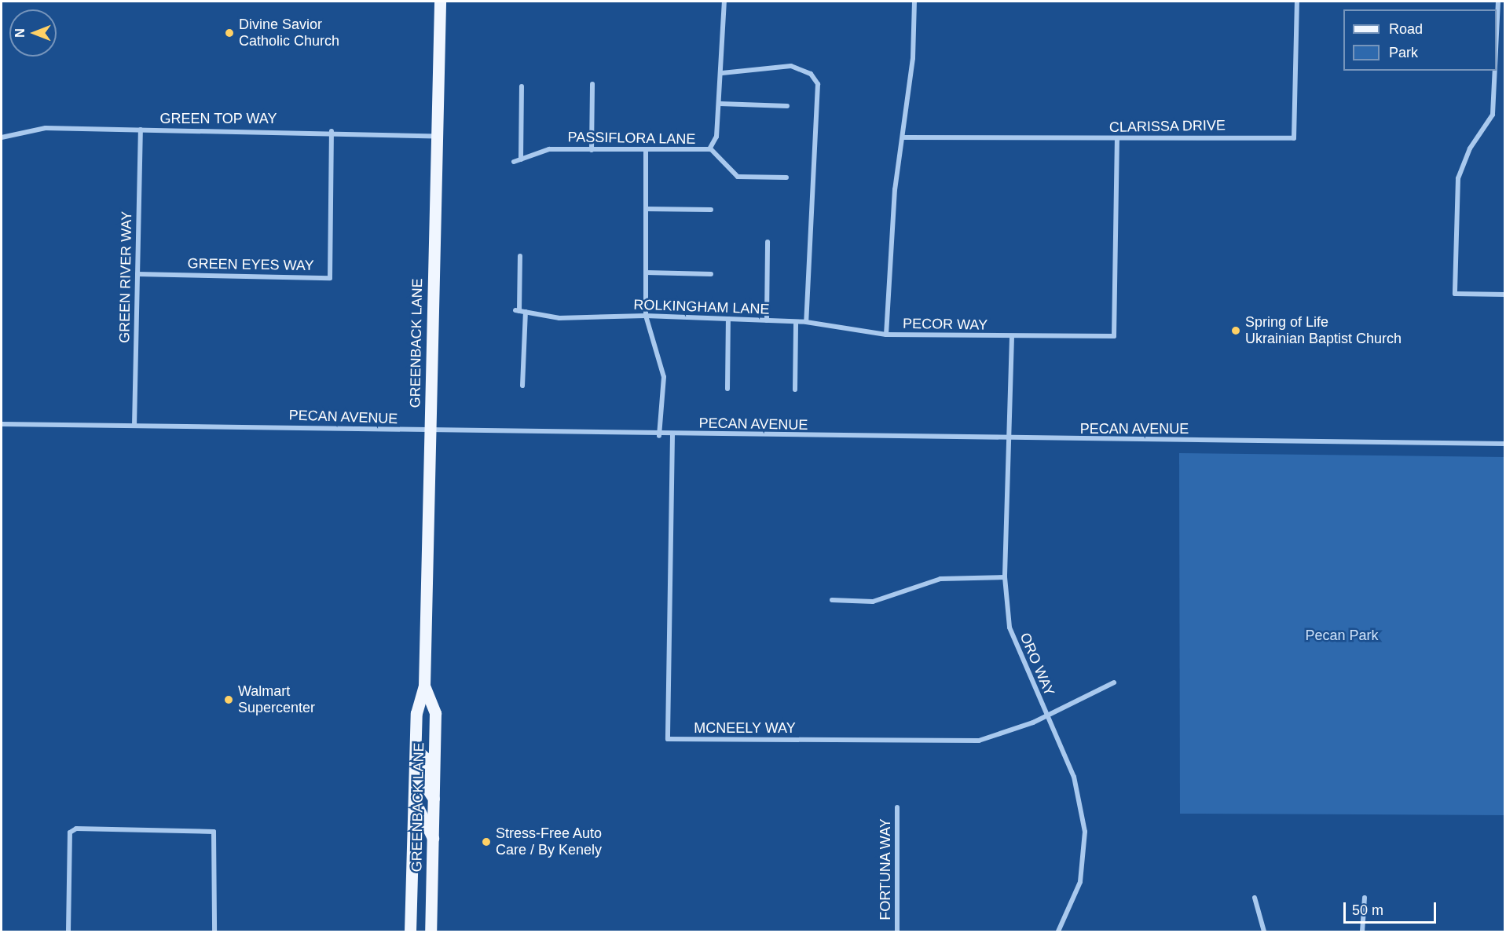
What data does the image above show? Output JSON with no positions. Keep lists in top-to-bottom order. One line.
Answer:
{"streets":{"main road":["GREENBACK LANE"],"street":["GREEN TOP WAY","CLARISSA DRIVE","PASSIFLORA LANE","GREEN EYES WAY","GREEN RIVER WAY","ROLKINGHAM LANE","PECOR WAY","PECAN AVENUE","ORO WAY","MCNEELY WAY","FORTUNA WAY"]},"crossings":[["GREEN TOP WAY","GREEN EYES WAY"],["GREEN TOP WAY","GREEN RIVER WAY"],["GREEN TOP WAY","GREENBACK LANE"],["CLARISSA DRIVE","PECOR WAY"],["GREEN EYES WAY","GREEN RIVER WAY"],["GREEN RIVER WAY","PECAN AVENUE"],["ROLKINGHAM LANE","PECOR WAY"],["PECOR WAY","ORO WAY"],["GREENBACK LANE","PECAN AVENUE"],["PECAN AVENUE","ORO WAY"],["PECAN AVENUE","MCNEELY WAY"],["ORO WAY","MCNEELY WAY"]],"parks":["Pecan Park"],"places":["Divine Savior Catholic Church","Spring of Life Ukrainian Baptist Church","Walmart Supercenter","Stress-Free Auto Care / By Kenely"],"legend":["Road","Park"],"scale_bar":"50 m","north":"left"}
